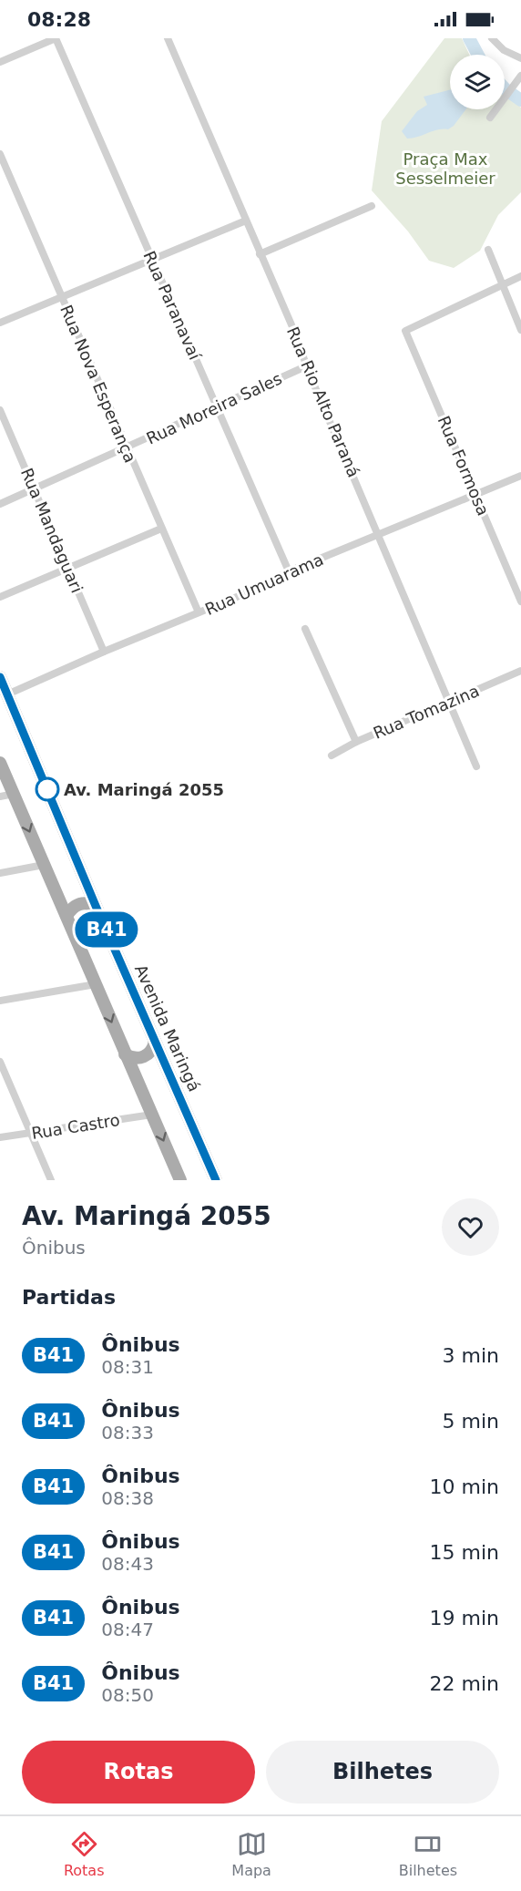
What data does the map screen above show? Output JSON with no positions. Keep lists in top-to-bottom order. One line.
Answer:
{"streets":{"main road":["Avenida Maringá"],"street":["Rua Paranavaí","Rua Nova Esperança","Rua Rio Alto Paraná","Rua Moreira Sales","Rua Formosa","Rua Mandaguari","Rua Umuarama","Rua Tomazina","Rua Castro"]},"crossings":[["Rua Paranavaí","Rua Moreira Sales"],["Rua Paranavaí","Rua Umuarama"],["Rua Nova Esperança","Rua Moreira Sales"],["Rua Nova Esperança","Rua Umuarama"],["Rua Rio Alto Paraná","Rua Moreira Sales"],["Rua Rio Alto Paraná","Rua Umuarama"],["Rua Rio Alto Paraná","Rua Tomazina"],["Rua Moreira Sales","Rua Mandaguari"],["Rua Formosa","Rua Umuarama"],["Rua Mandaguari","Rua Umuarama"],["Rua Umuarama","Avenida Maringá"]],"parks":["Praça Max Sesselmeier"],"places":["Av. Maringá 2055"],"lines":["bus line B41"],"page":{"status":"08:28","on_map":"B41","heading":[["Av. Maringá 2055","Ônibus"],"Partidas"],"list":[{"mark":"B41","name":"Ônibus","note":"08:31","value":"3 min"},{"mark":"B41","name":"Ônibus","note":"08:33","value":"5 min"},{"mark":"B41","name":"Ônibus","note":"08:38","value":"10 min"},{"mark":"B41","name":"Ônibus","note":"08:43","value":"15 min"},{"mark":"B41","name":"Ônibus","note":"08:47","value":"19 min"},{"mark":"B41","name":"Ônibus","note":"08:50","value":"22 min"}],"buttons":["Rotas","Bilhetes"],"tabs":["Rotas","Mapa","Bilhetes"]}}
